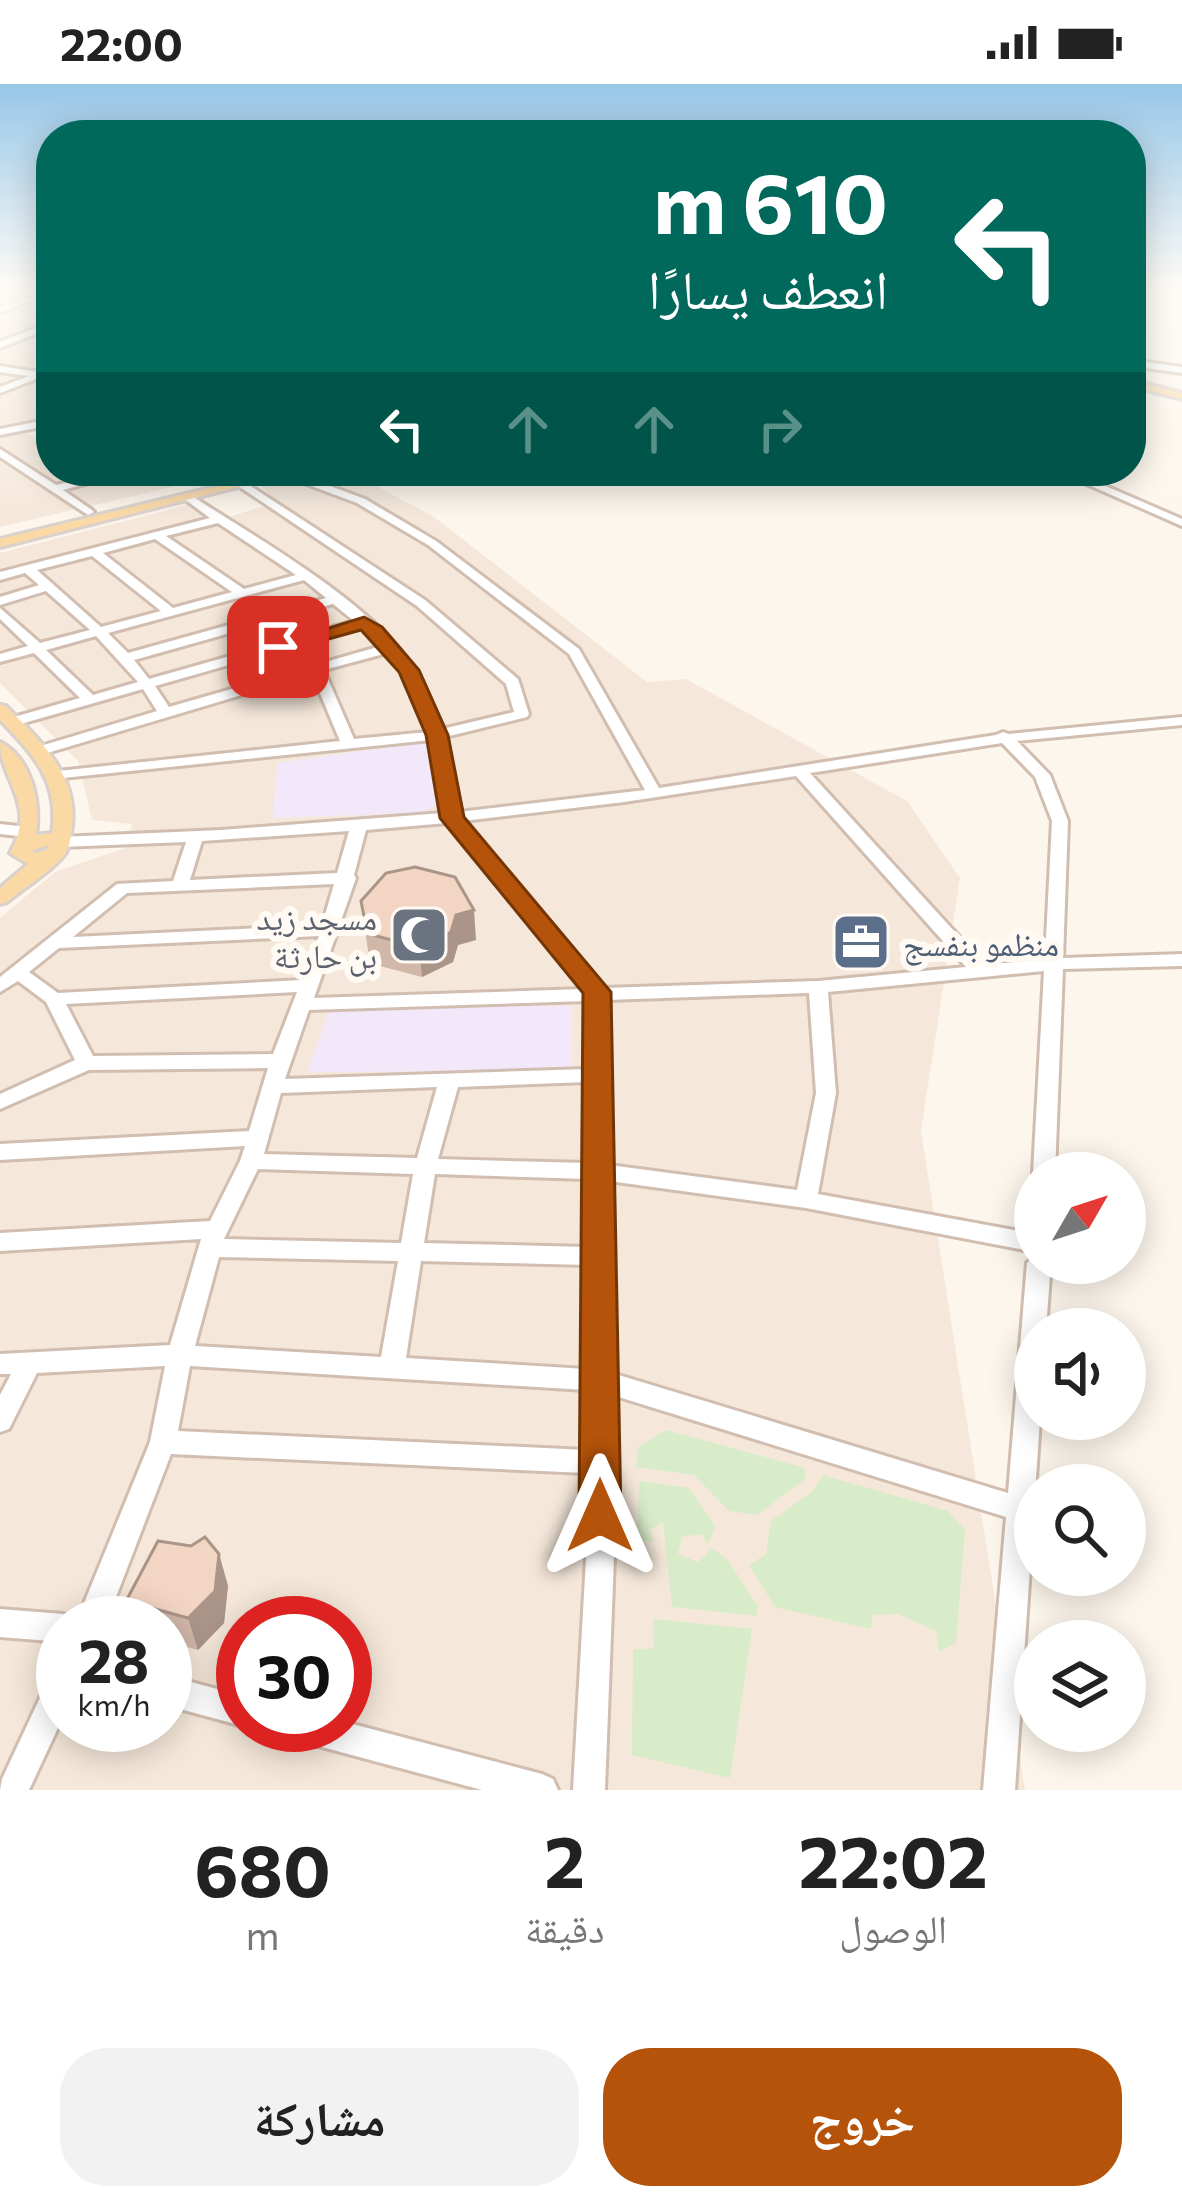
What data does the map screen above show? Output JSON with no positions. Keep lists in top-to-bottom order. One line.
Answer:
{"places":{"mosque":["مسجد زيد بن حارثة"],"office":["منظمو بنفسج"]},"north":"top right","page":{"status":"22:00","turn":["610 m","انعطف يسارًا"],"speed":"28 km/h","limit":"30","eta":["22:02","الوصول","2","دقيقة","680","m"],"buttons":["خروج","مشاركة"]}}
